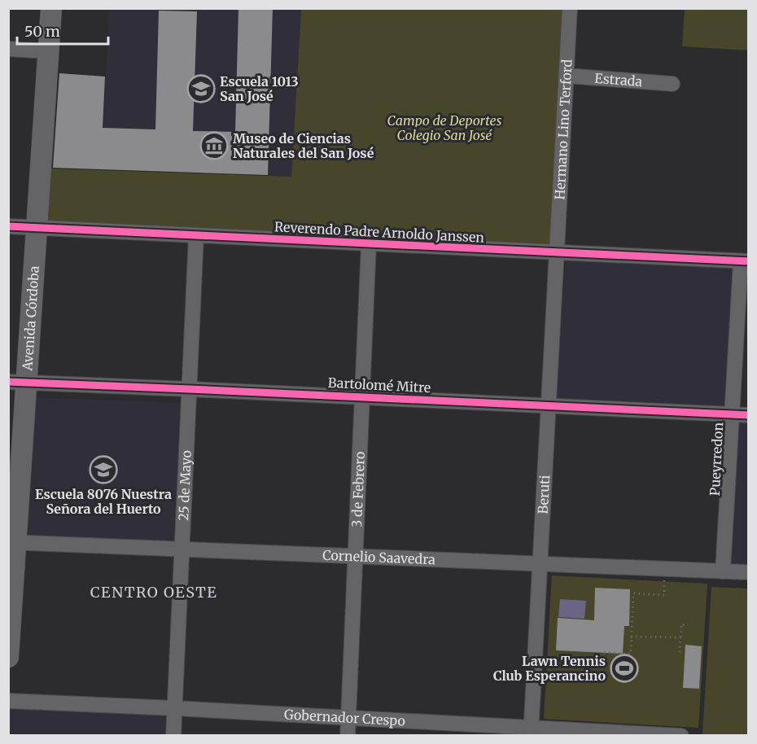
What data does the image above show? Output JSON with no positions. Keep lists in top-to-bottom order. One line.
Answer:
{"streets":{"main road":["Avenida Córdoba"],"street":["Estrada","Hermano Lino Terford","Reverendo Padre Arnoldo Janssen","Bartolomé Mitre","Pueyrredon","25 de Mayo","3 de Febrero","Beruti","Cornelio Saavedra","Gobernador Crespo"]},"crossings":[["Estrada","Hermano Lino Terford"],["Hermano Lino Terford","Reverendo Padre Arnoldo Janssen"],["Hermano Lino Terford","Beruti"],["Reverendo Padre Arnoldo Janssen","Avenida Córdoba"],["Reverendo Padre Arnoldo Janssen","Pueyrredon"],["Reverendo Padre Arnoldo Janssen","25 de Mayo"],["Reverendo Padre Arnoldo Janssen","3 de Febrero"],["Reverendo Padre Arnoldo Janssen","Beruti"],["Avenida Córdoba","Bartolomé Mitre"],["Avenida Córdoba","Cornelio Saavedra"],["Bartolomé Mitre","Pueyrredon"],["Bartolomé Mitre","25 de Mayo"],["Bartolomé Mitre","3 de Febrero"],["Bartolomé Mitre","Beruti"],["Pueyrredon","Cornelio Saavedra"],["25 de Mayo","Cornelio Saavedra"],["25 de Mayo","Gobernador Crespo"],["3 de Febrero","Cornelio Saavedra"],["3 de Febrero","Gobernador Crespo"],["Beruti","Cornelio Saavedra"],["Beruti","Gobernador Crespo"]],"districts":["CENTRO OESTE"],"parks":["Campo de Deportes Colegio San José"],"places":{"school or university":["Escuela 1013 San José","Escuela 8076 Nuestra Señora del Huerto"],"museum":["Museo de Ciencias Naturales del San José"],"sports":["Lawn Tennis Club Esperancino"]},"scale_bar":"50 m"}
